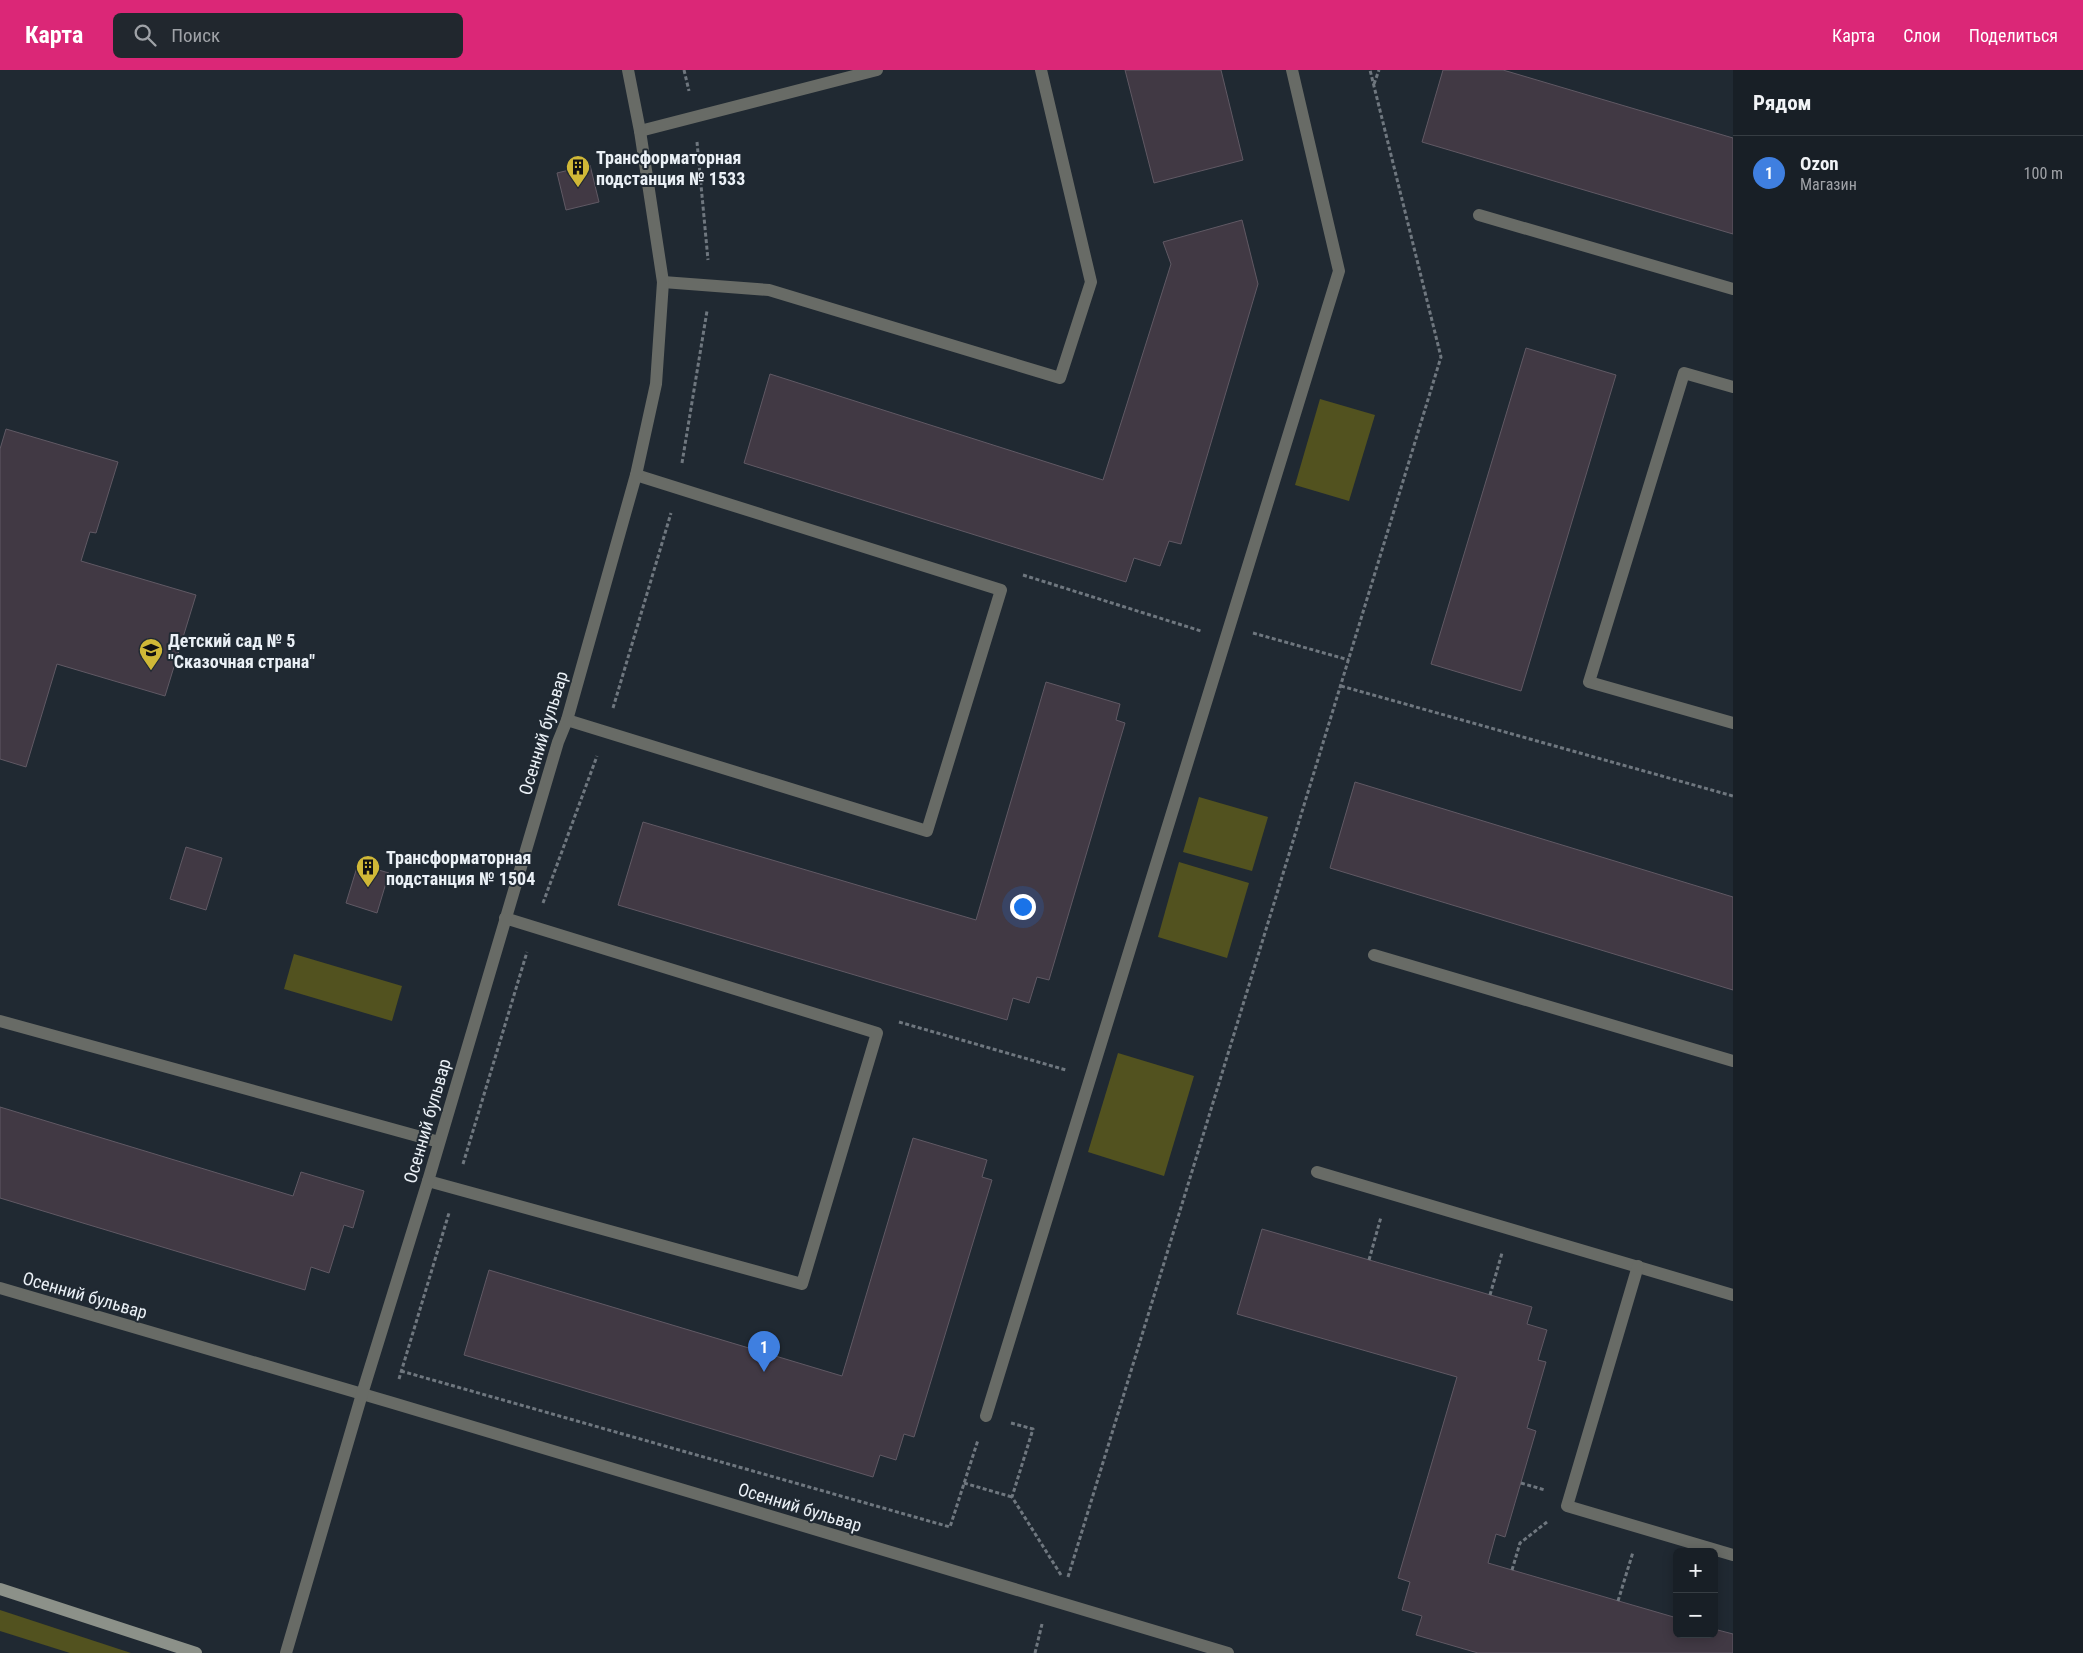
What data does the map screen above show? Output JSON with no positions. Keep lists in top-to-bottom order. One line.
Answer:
{"streets":{"street":["Осенний бульвар"]},"places":{"building":["Трансформаторная подстанция № 1533","Трансформаторная подстанция № 1504"],"school or university":["Детский сад № 5 \"Сказочная страна\""]},"page":{"header":"Карта","search":"Поиск","nav":["Карта","Слои","Поделиться"],"heading":"Рядом","list":[{"mark":"1","name":"Ozon","note":"Магазин","value":"100 m"}],"pins":"1","map_buttons":["+","−"]}}
